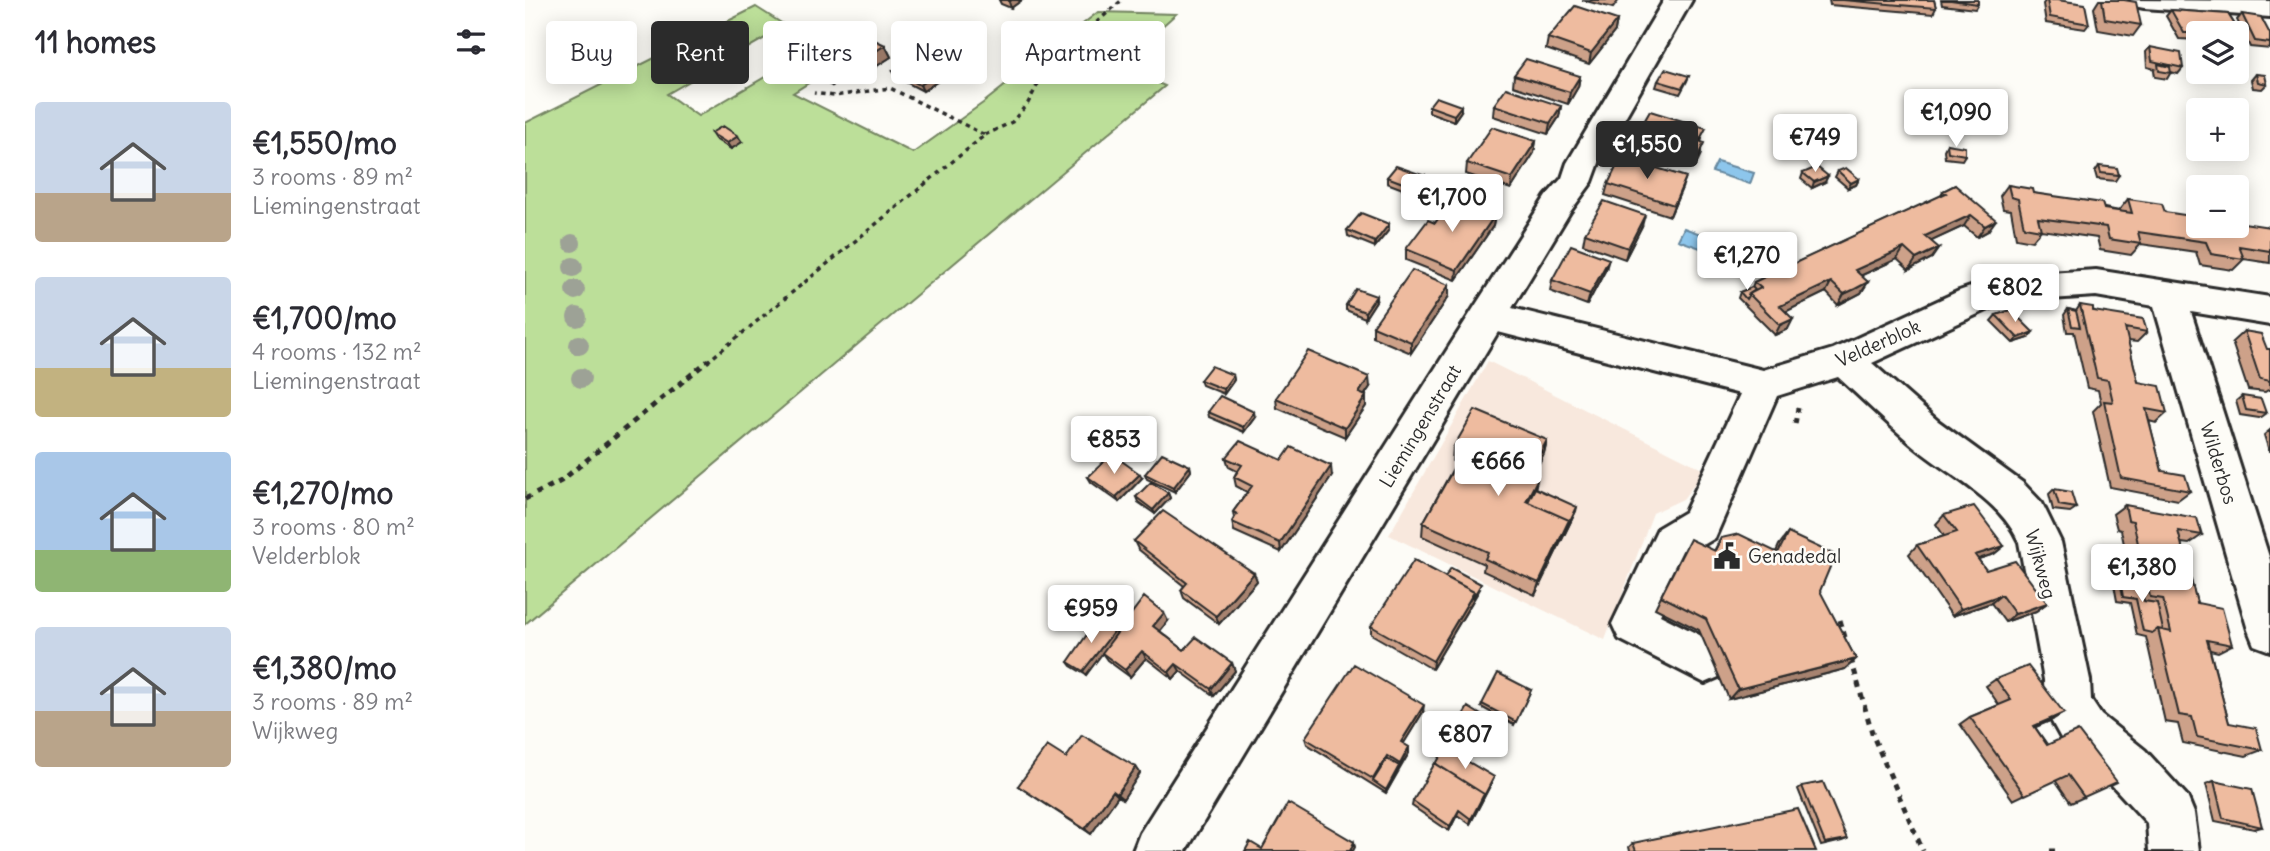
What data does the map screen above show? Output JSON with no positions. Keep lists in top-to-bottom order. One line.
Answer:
{"streets":{"street":["Velderblok","Liemingenstraat","Wilderbos","Wijkweg"]},"crossings":[["Velderblok","Wilderbos"],["Velderblok","Wijkweg"]],"places":{"public building":["Genadedal"]},"page":{"heading":"11 homes","map_buttons":["+","−"],"chip":["Buy","Rent","Filters","New","Apartment"],"list":[{"name":"€1,550/mo","note":"3 rooms · 89 m² · Liemingenstraat"},{"name":"€1,700/mo","note":"4 rooms · 132 m² · Liemingenstraat"},{"name":"€1,270/mo","note":"3 rooms · 80 m² · Velderblok"},{"name":"€1,380/mo","note":"3 rooms · 89 m² · Wijkweg"}],"price":["€1,090","€749","€1,550","€1,700","€1,270","€802","€853","€666","€1,380","€959","€807"]}}
